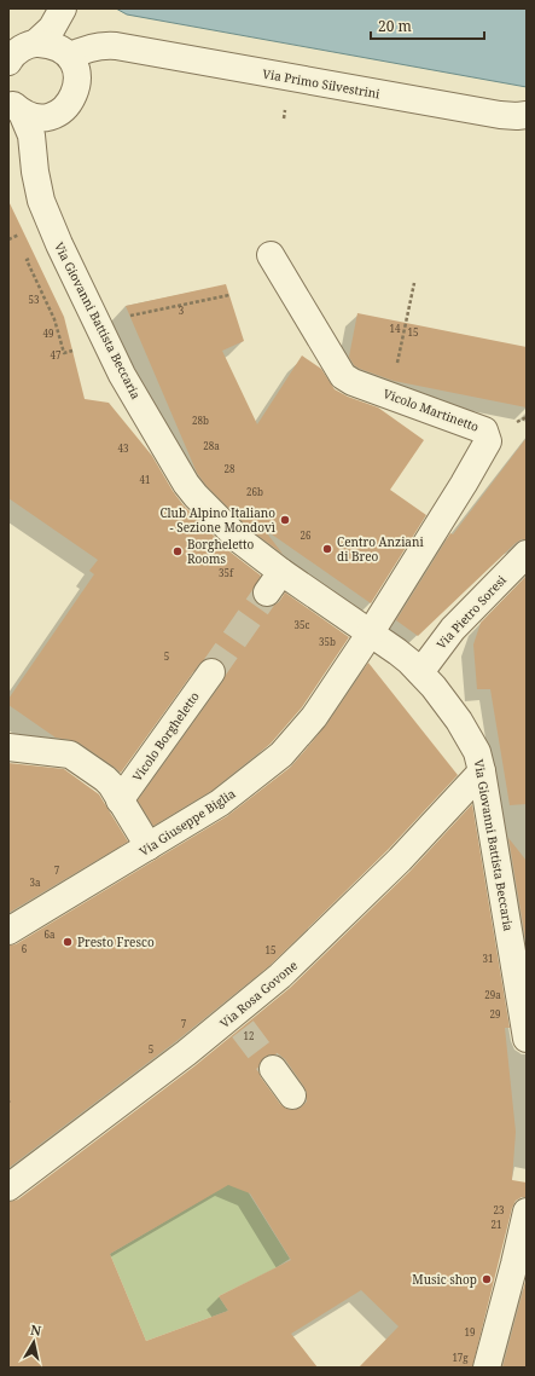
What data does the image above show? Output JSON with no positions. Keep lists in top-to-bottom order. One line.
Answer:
{"streets":{"street":["Via Primo Silvestrini","Via Giovanni Battista Beccaria","Vicolo Martinetto","Via Pietro Soresi","Vicolo Borgheletto","Via Giuseppe Biglia","Via Rosa Govone"]},"crossings":[["Via Giovanni Battista Beccaria","Vicolo Martinetto"],["Via Giovanni Battista Beccaria","Via Pietro Soresi"],["Via Giovanni Battista Beccaria","Via Giuseppe Biglia"],["Via Giovanni Battista Beccaria","Via Rosa Govone"],["Vicolo Martinetto","Via Giuseppe Biglia"]],"places":["Club Alpino Italiano - Sezione Mondovì","Centro Anziani di Breo","Borgheletto Rooms","Presto Fresco","Music shop"],"house_numbers":["53","3","14","15","49","47","28b","28a","43","28","41","26b","26","35f","35c","35b","5","7","3a","6a","6","15","31","29a","29","7","12","5","23","21","19","17g"],"scale_bar":"20 m","north":"top"}
